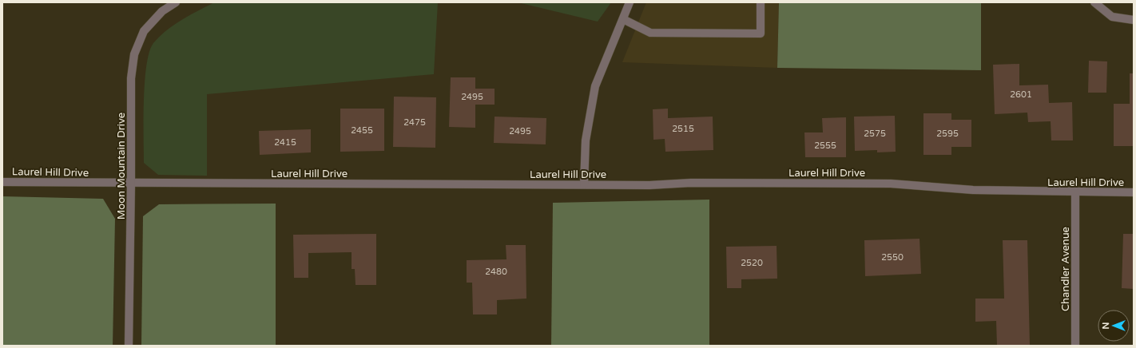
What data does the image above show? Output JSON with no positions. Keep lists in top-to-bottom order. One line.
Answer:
{"streets":{"street":["Moon Mountain Drive","Laurel Hill Drive","Chandler Avenue"]},"crossings":[["Moon Mountain Drive","Laurel Hill Drive"],["Laurel Hill Drive","Chandler Avenue"]],"house_numbers":["2601","2495","2475","2515","2455","2495","2575","2595","2415","2555","2550","2520","2480"],"north":"left"}
